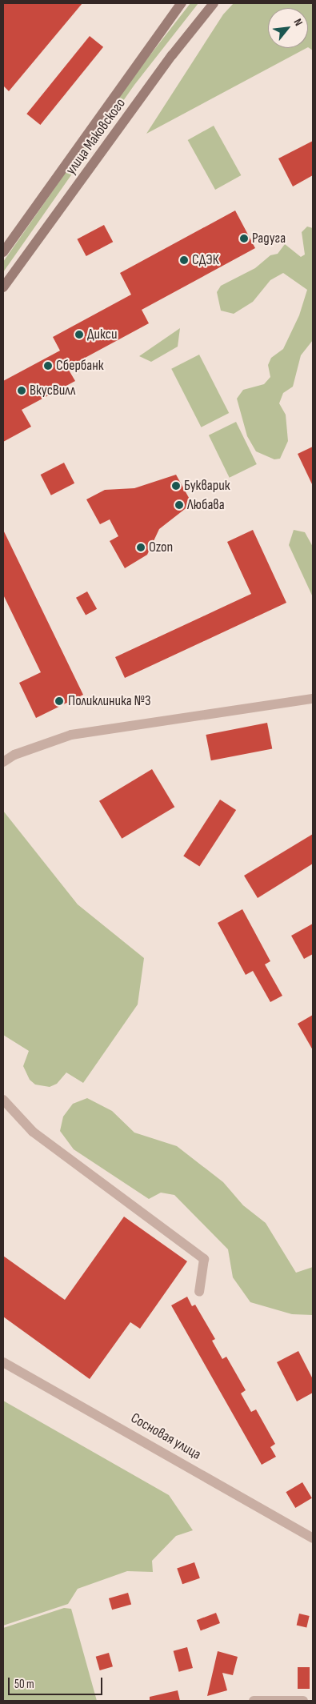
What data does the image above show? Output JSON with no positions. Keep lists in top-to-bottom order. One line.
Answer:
{"streets":{"main road":["улица Маковского"],"street":["Сосновая улица"]},"places":["Радуга","СДЭК","Дикси","Сбербанк","ВкусВилл","Букварик","Любава","Ozon","Поликлиника №3"],"scale_bar":"50 m","north":"top right"}
